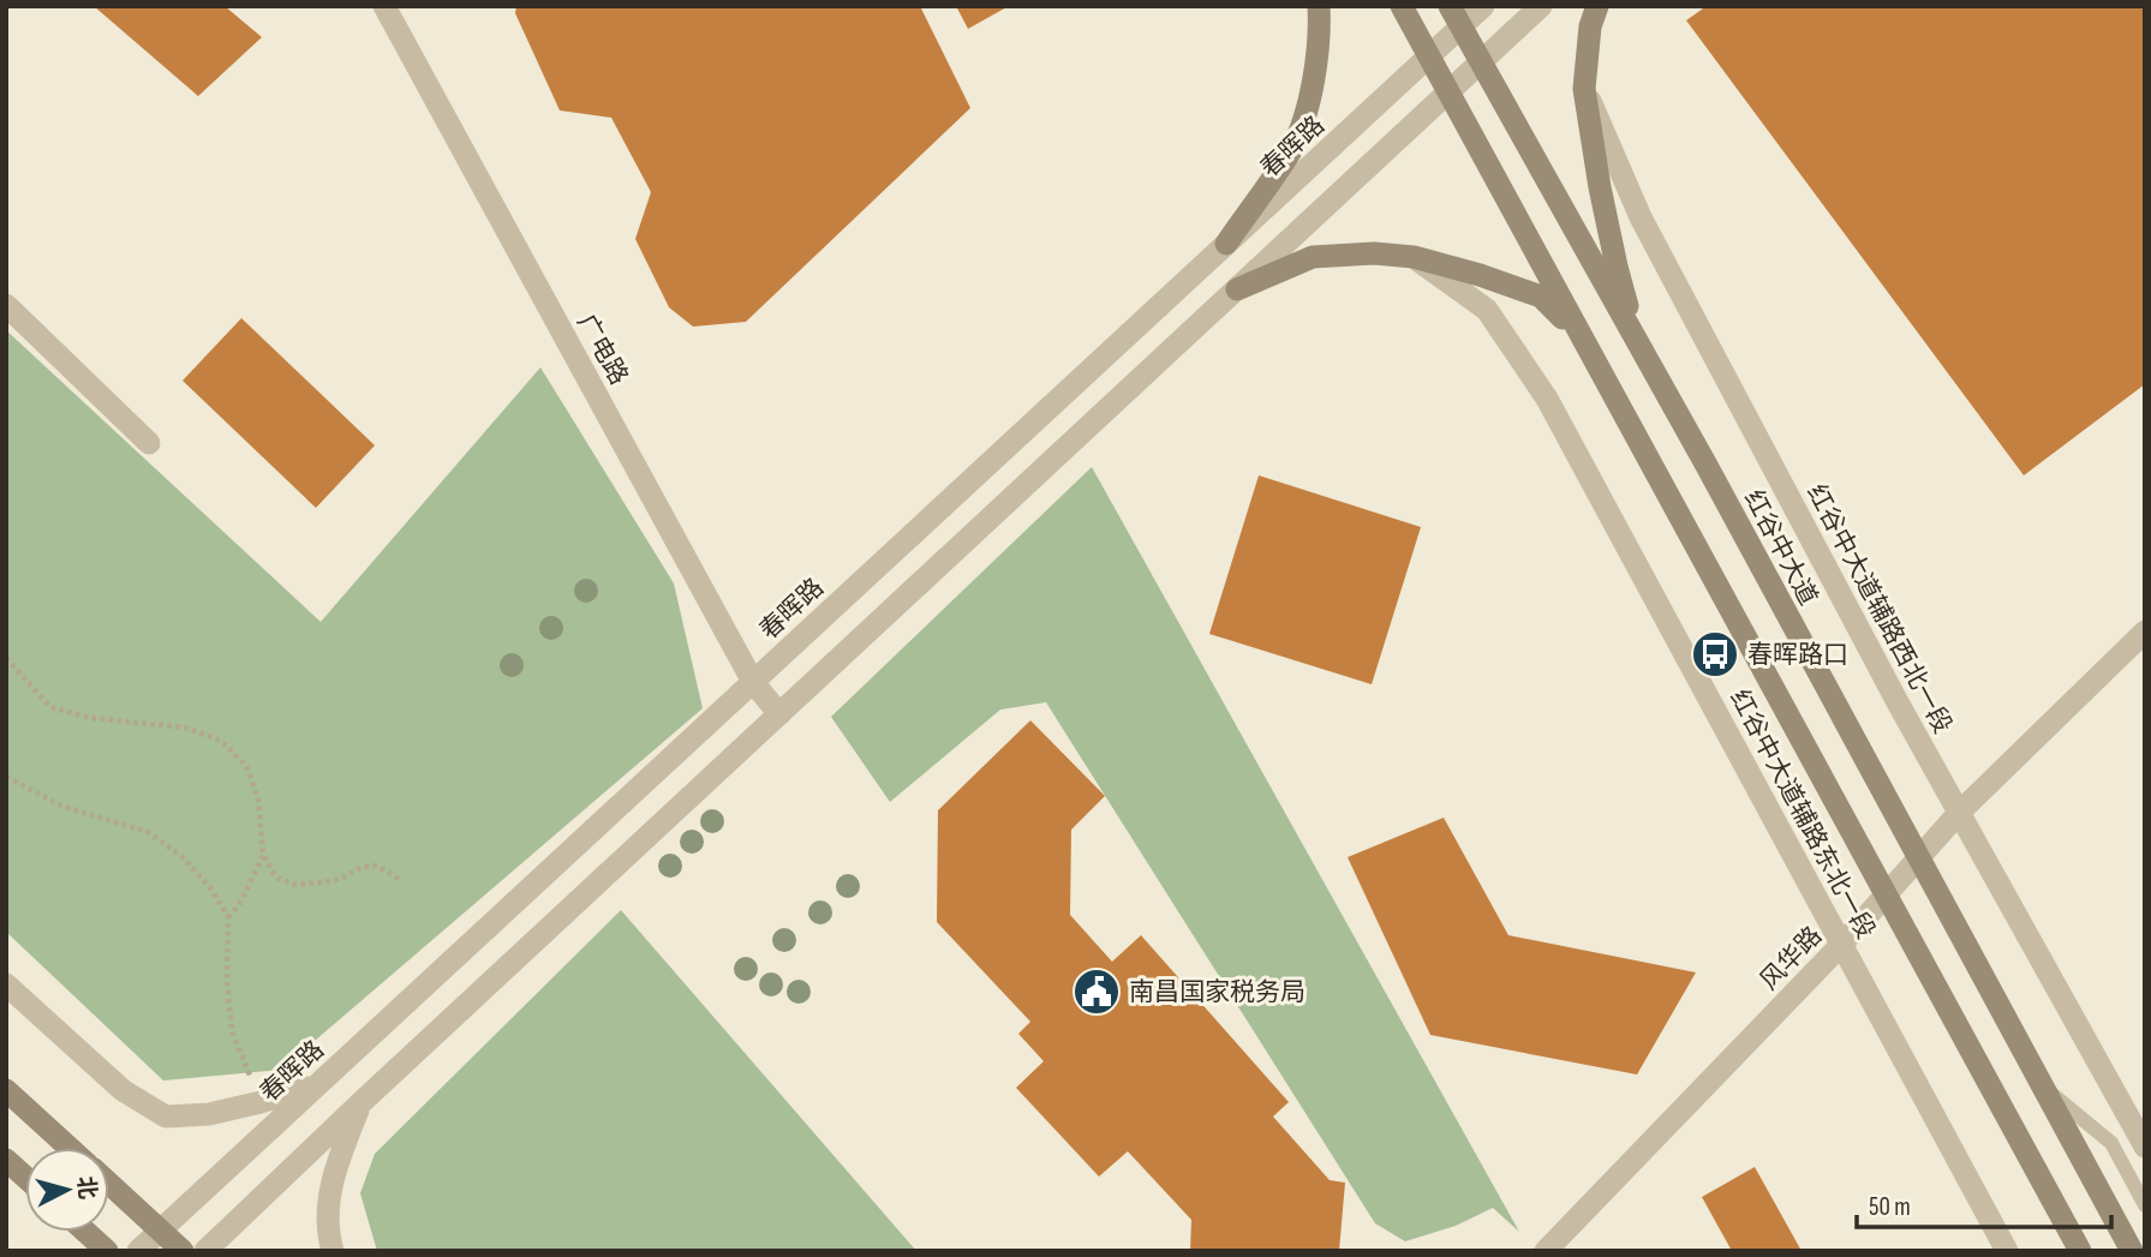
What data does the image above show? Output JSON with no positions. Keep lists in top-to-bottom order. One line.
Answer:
{"streets":{"main road":["红谷中大道"],"street":["春晖路","广电路","红谷中大道辅路西北一段","红谷中大道辅路东北一段","风华路"]},"crossings":[["春晖路","广电路"],["春晖路","红谷中大道"],["红谷中大道","风华路"],["红谷中大道辅路西北一段","风华路"],["红谷中大道辅路东北一段","风华路"]],"places":{"bus stop":["春晖路口"],"public building":["南昌国家税务局"]},"scale_bar":"50 m","north":"right"}
